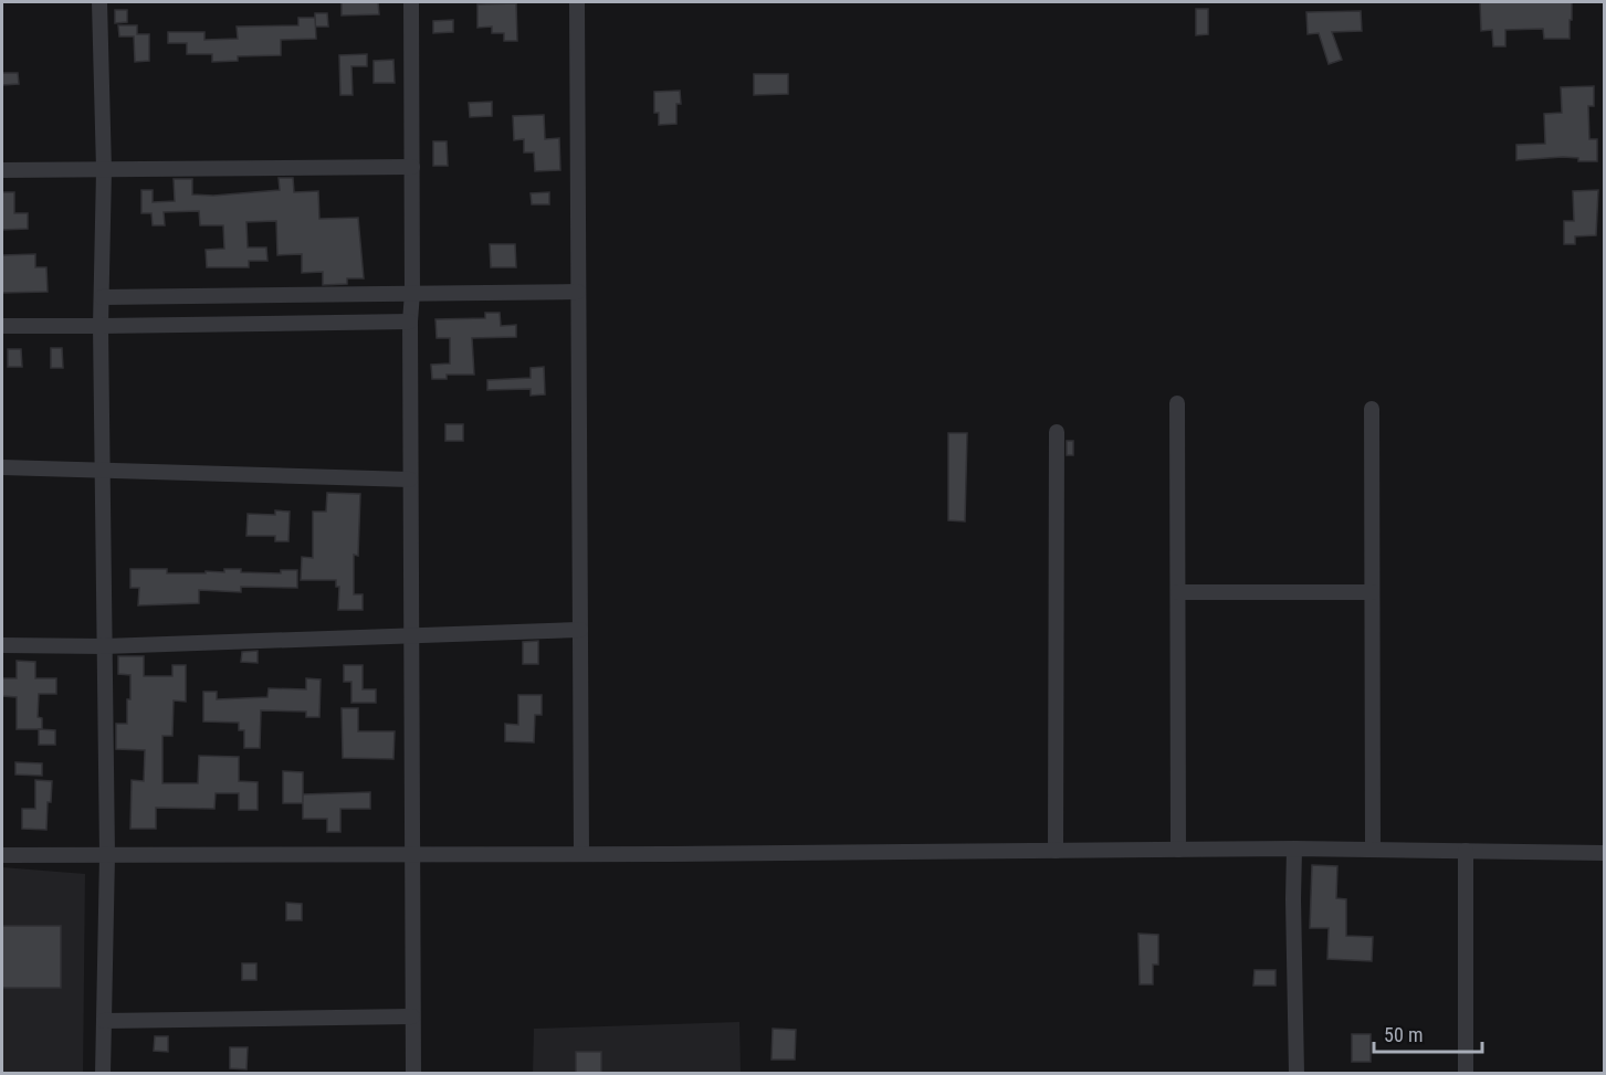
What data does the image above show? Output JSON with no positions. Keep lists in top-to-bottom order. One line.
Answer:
{"scale_bar":"50 m"}
